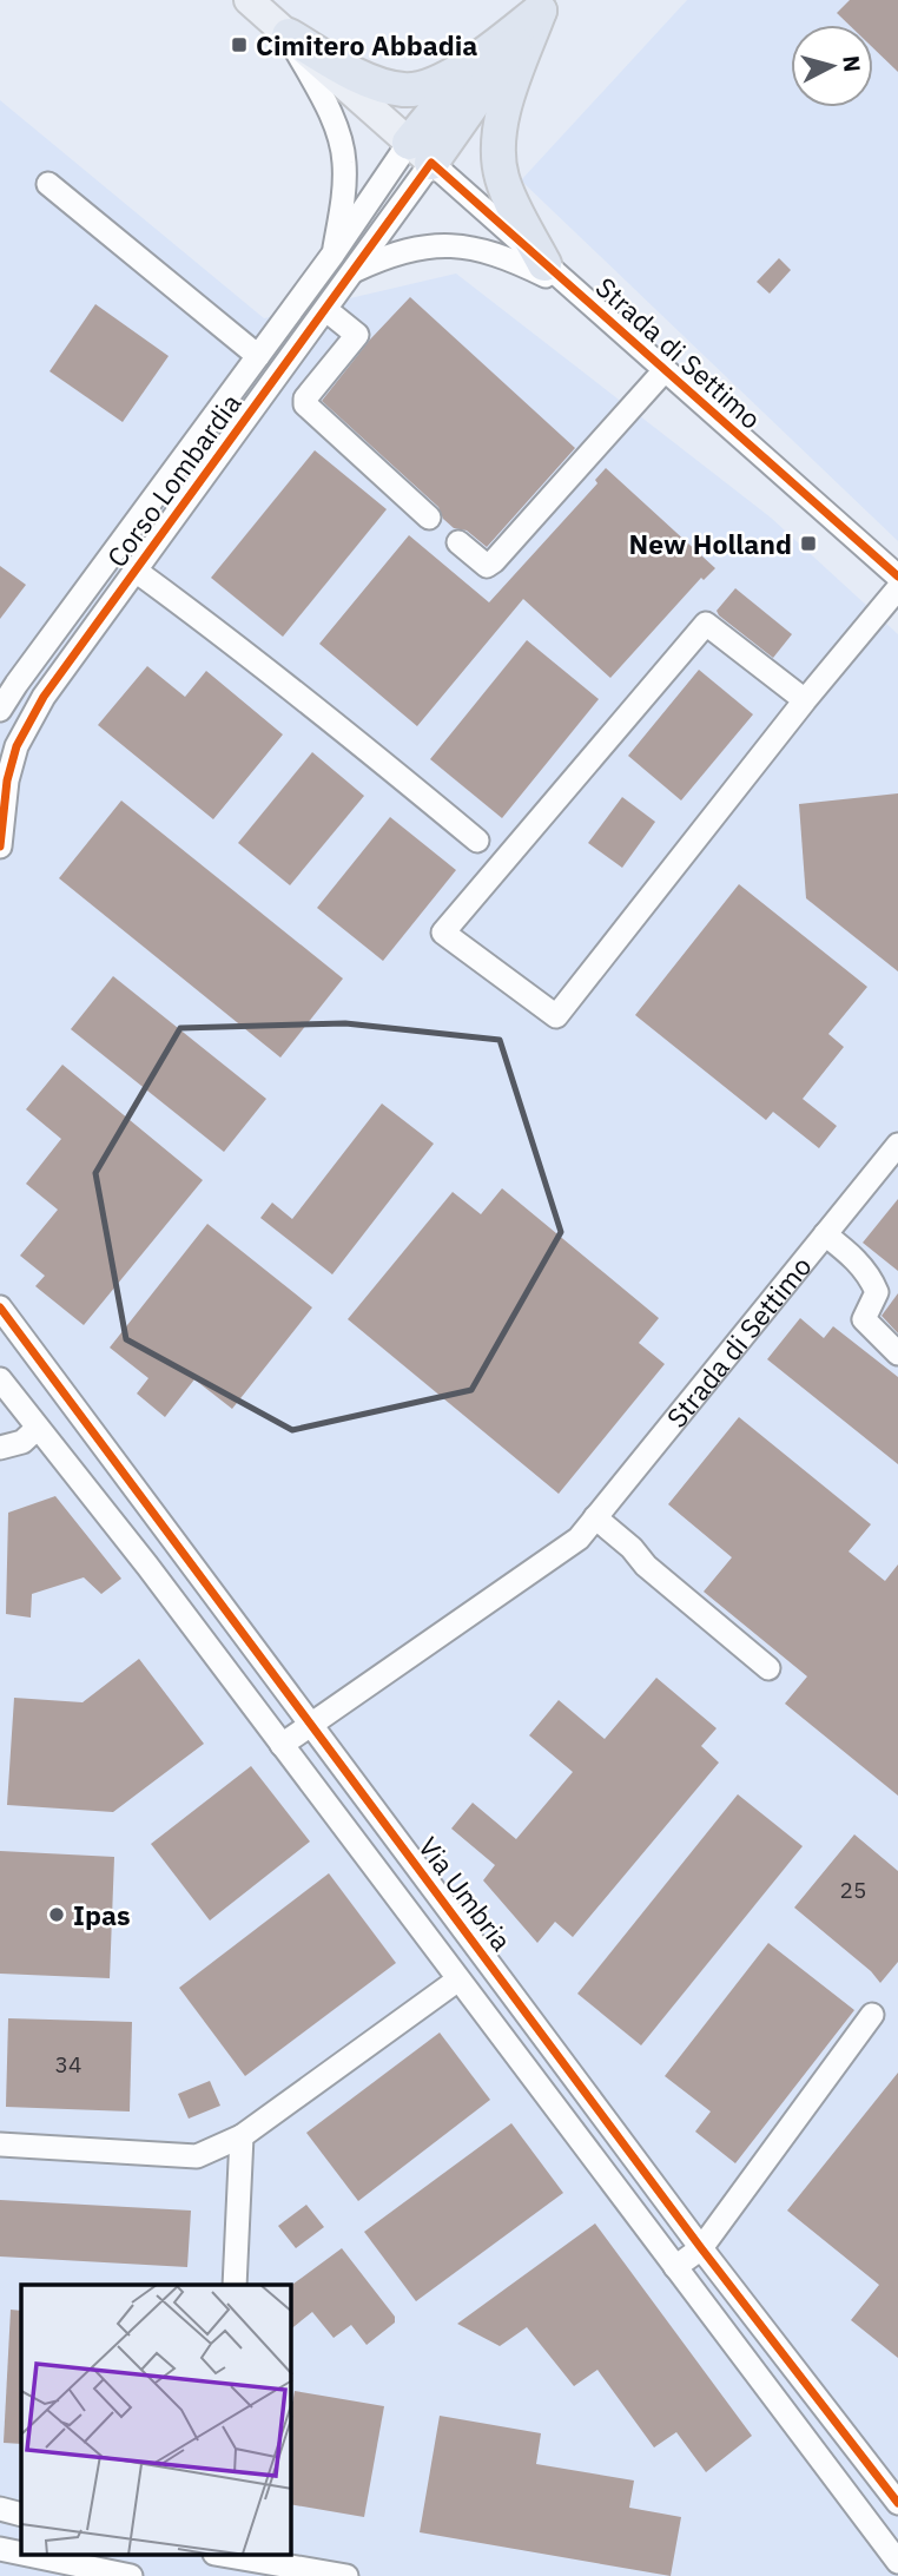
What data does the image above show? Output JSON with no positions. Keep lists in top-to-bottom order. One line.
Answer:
{"streets":{"main road":["Strada di Settimo"],"street":["Corso Lombardia","Via Umbria"]},"crossings":[["Strada di Settimo","Corso Lombardia"],["Strada di Settimo","Via Umbria"]],"places":{"transit":["Cimitero Abbadia","New Holland"],"other":["Ipas"]},"house_numbers":["25","34"],"north":"right"}
